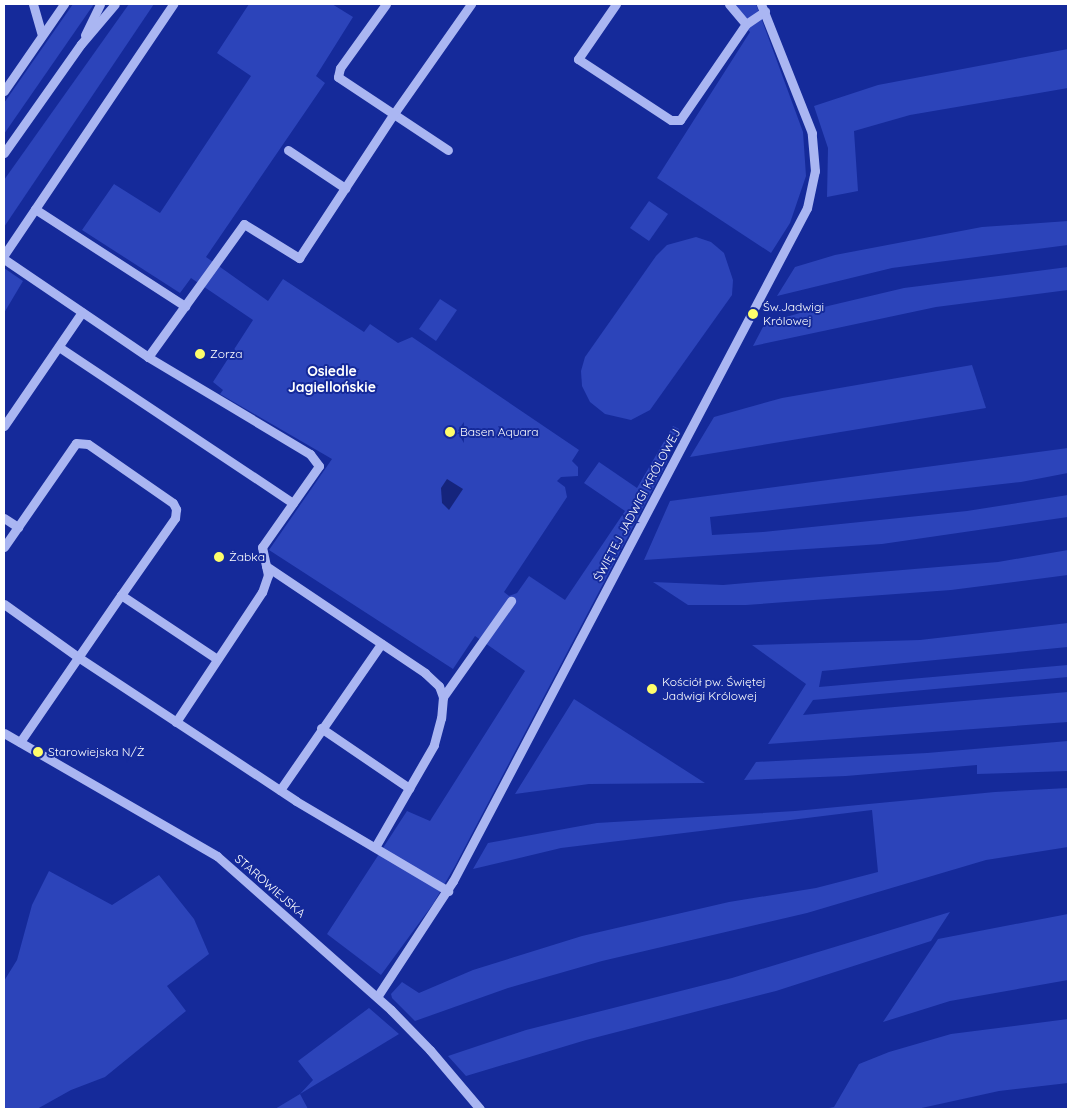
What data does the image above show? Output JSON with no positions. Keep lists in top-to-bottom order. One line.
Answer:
{"streets":{"street":["ŚWIĘTEJ JADWIGI KRÓLOWEJ","STAROWIEJSKA"]},"crossings":[["ŚWIĘTEJ JADWIGI KRÓLOWEJ","STAROWIEJSKA"]],"districts":["Osiedle Jagiellońskie"],"places":["Św.Jadwigi Królowej","Zorza","Basen Aquara","Żabka","Kościół pw. Świętej Jadwigi Królowej","Starowiejska N/Ż"]}
